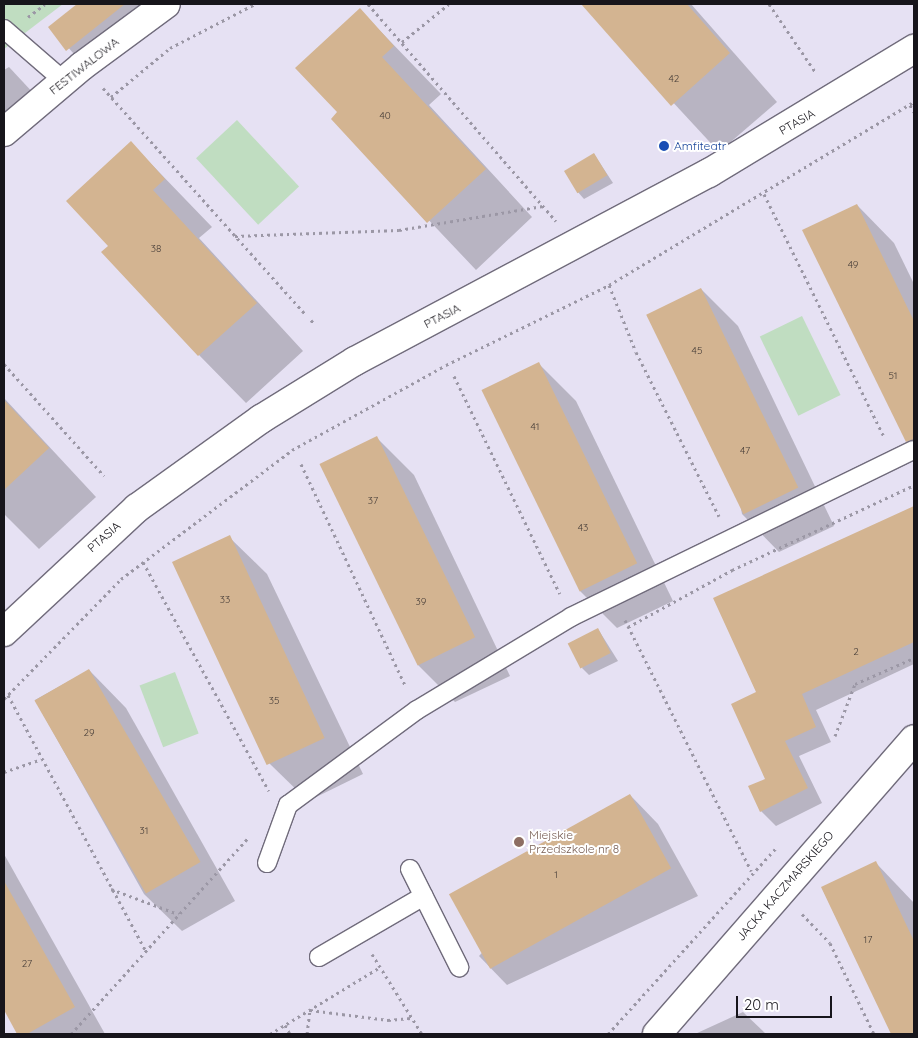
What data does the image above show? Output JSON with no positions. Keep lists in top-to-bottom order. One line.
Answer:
{"streets":{"street":["FESTIWALOWA","PTASIA","JACKA KACZMARSKIEGO"]},"places":["Amfiteatr","Miejskie Przedszkole nr 8"],"house_numbers":["42","40","38","49","45","51","41","47","37","43","33","39","2","35","29","31","1","17","27"],"scale_bar":"20 m"}
